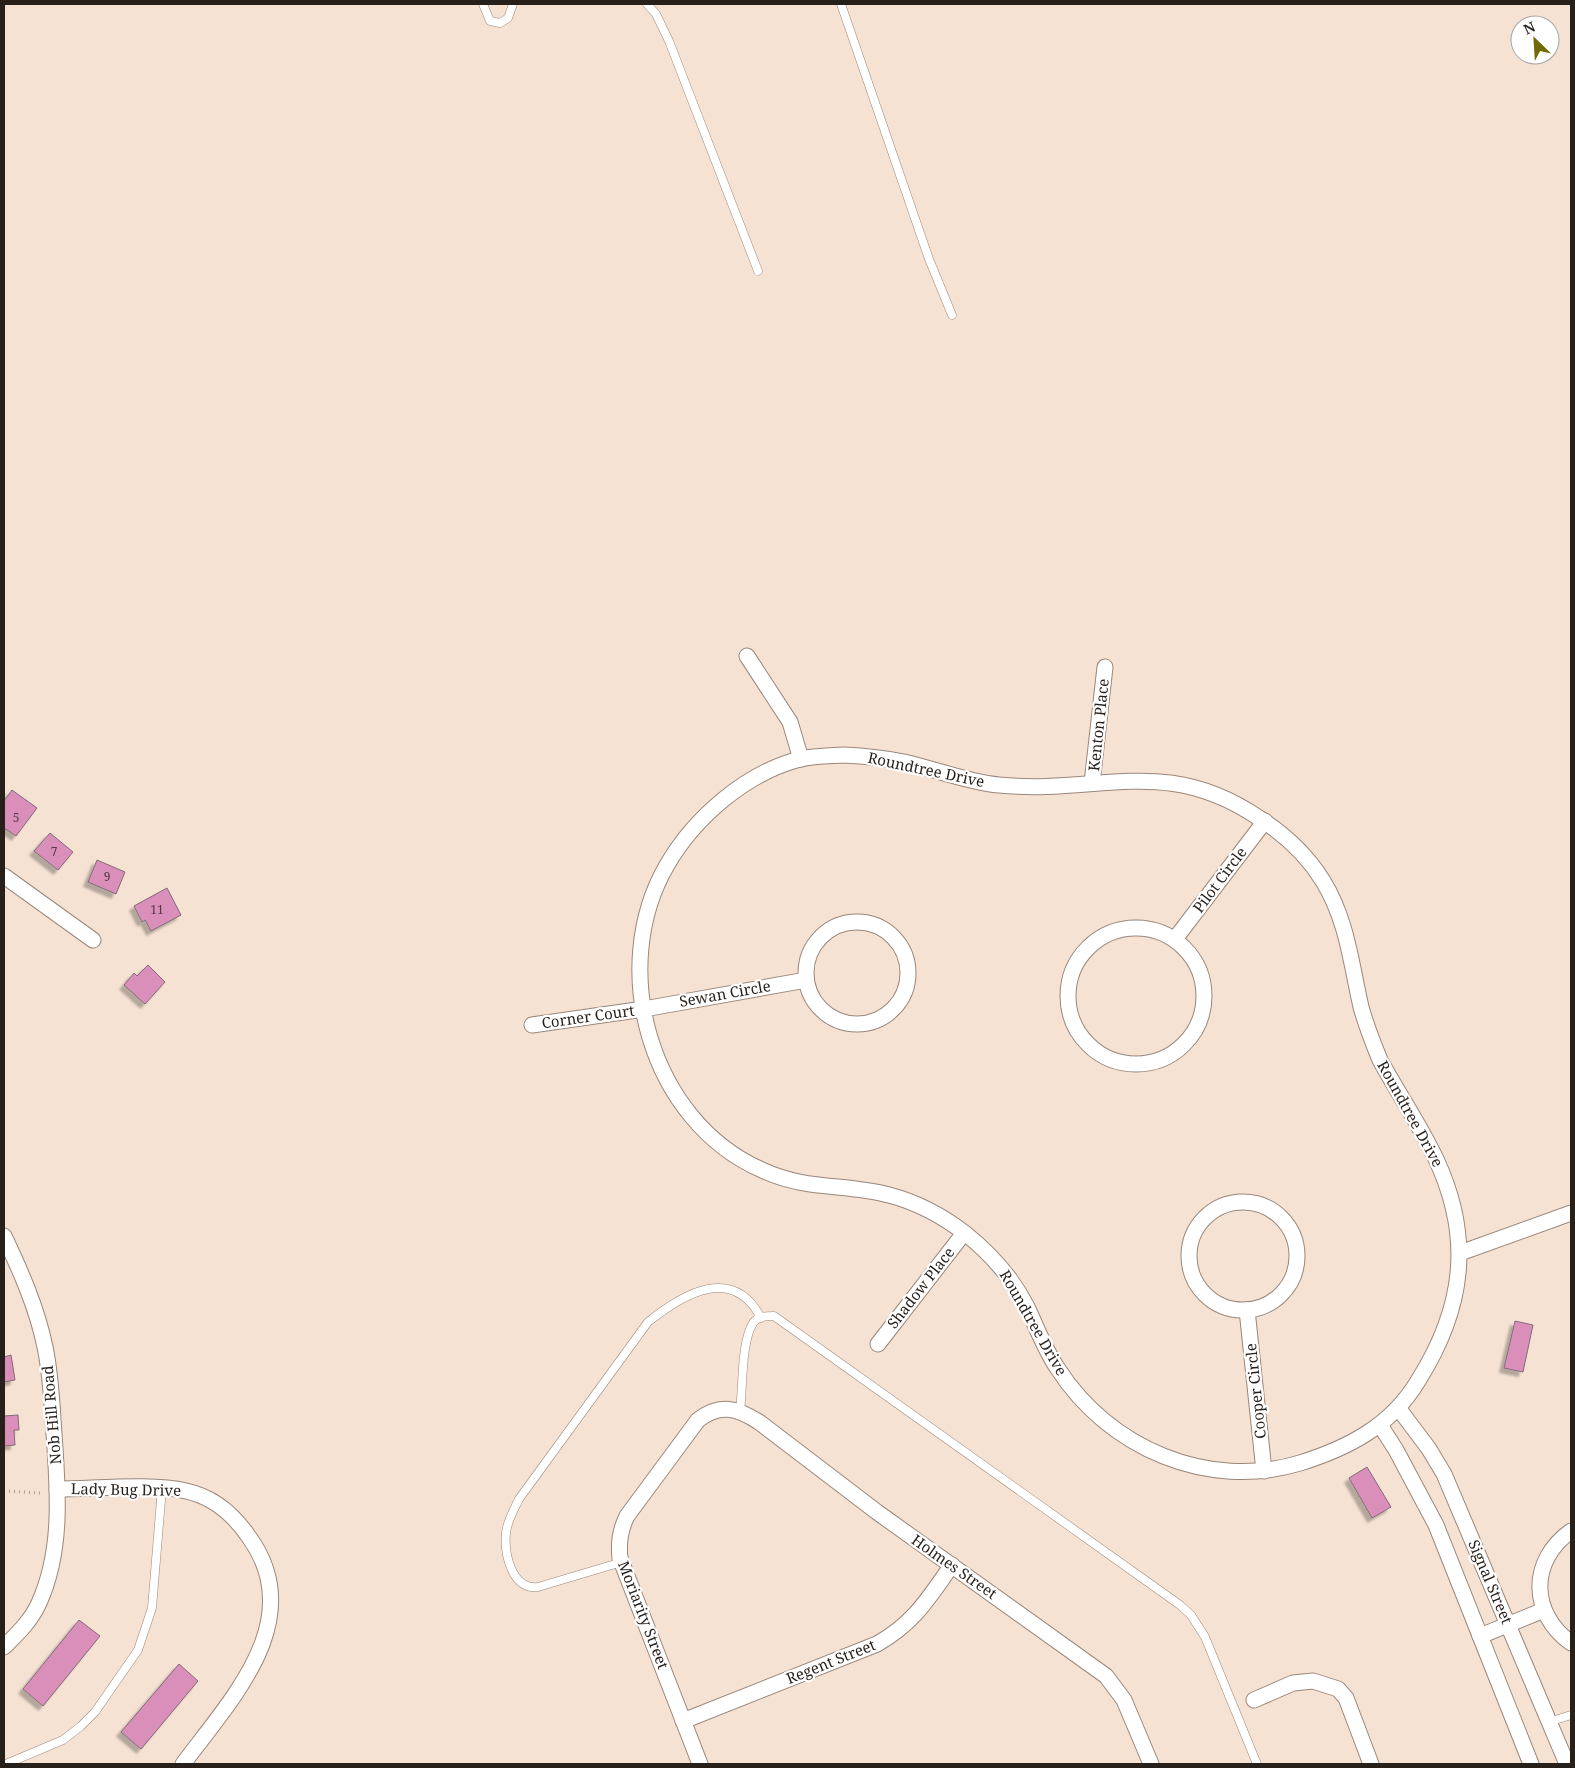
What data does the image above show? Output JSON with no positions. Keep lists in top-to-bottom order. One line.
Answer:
{"streets":{"street":["Kenton Place","Roundtree Drive","Pilot Circle","Sewan Circle","Corner Court","Shadow Place","Cooper Circle","Nob Hill Road","Lady Bug Drive","Holmes Street","Signal Street","Moriarity Street","Regent Street"]},"crossings":[["Kenton Place","Roundtree Drive"],["Roundtree Drive","Pilot Circle"],["Roundtree Drive","Sewan Circle"],["Roundtree Drive","Corner Court"],["Roundtree Drive","Shadow Place"],["Roundtree Drive","Cooper Circle"],["Roundtree Drive","Signal Street"],["Sewan Circle","Corner Court"],["Nob Hill Road","Lady Bug Drive"],["Holmes Street","Moriarity Street"],["Holmes Street","Regent Street"],["Moriarity Street","Regent Street"]],"house_numbers":["5","7","9","11"],"north":"top left"}
